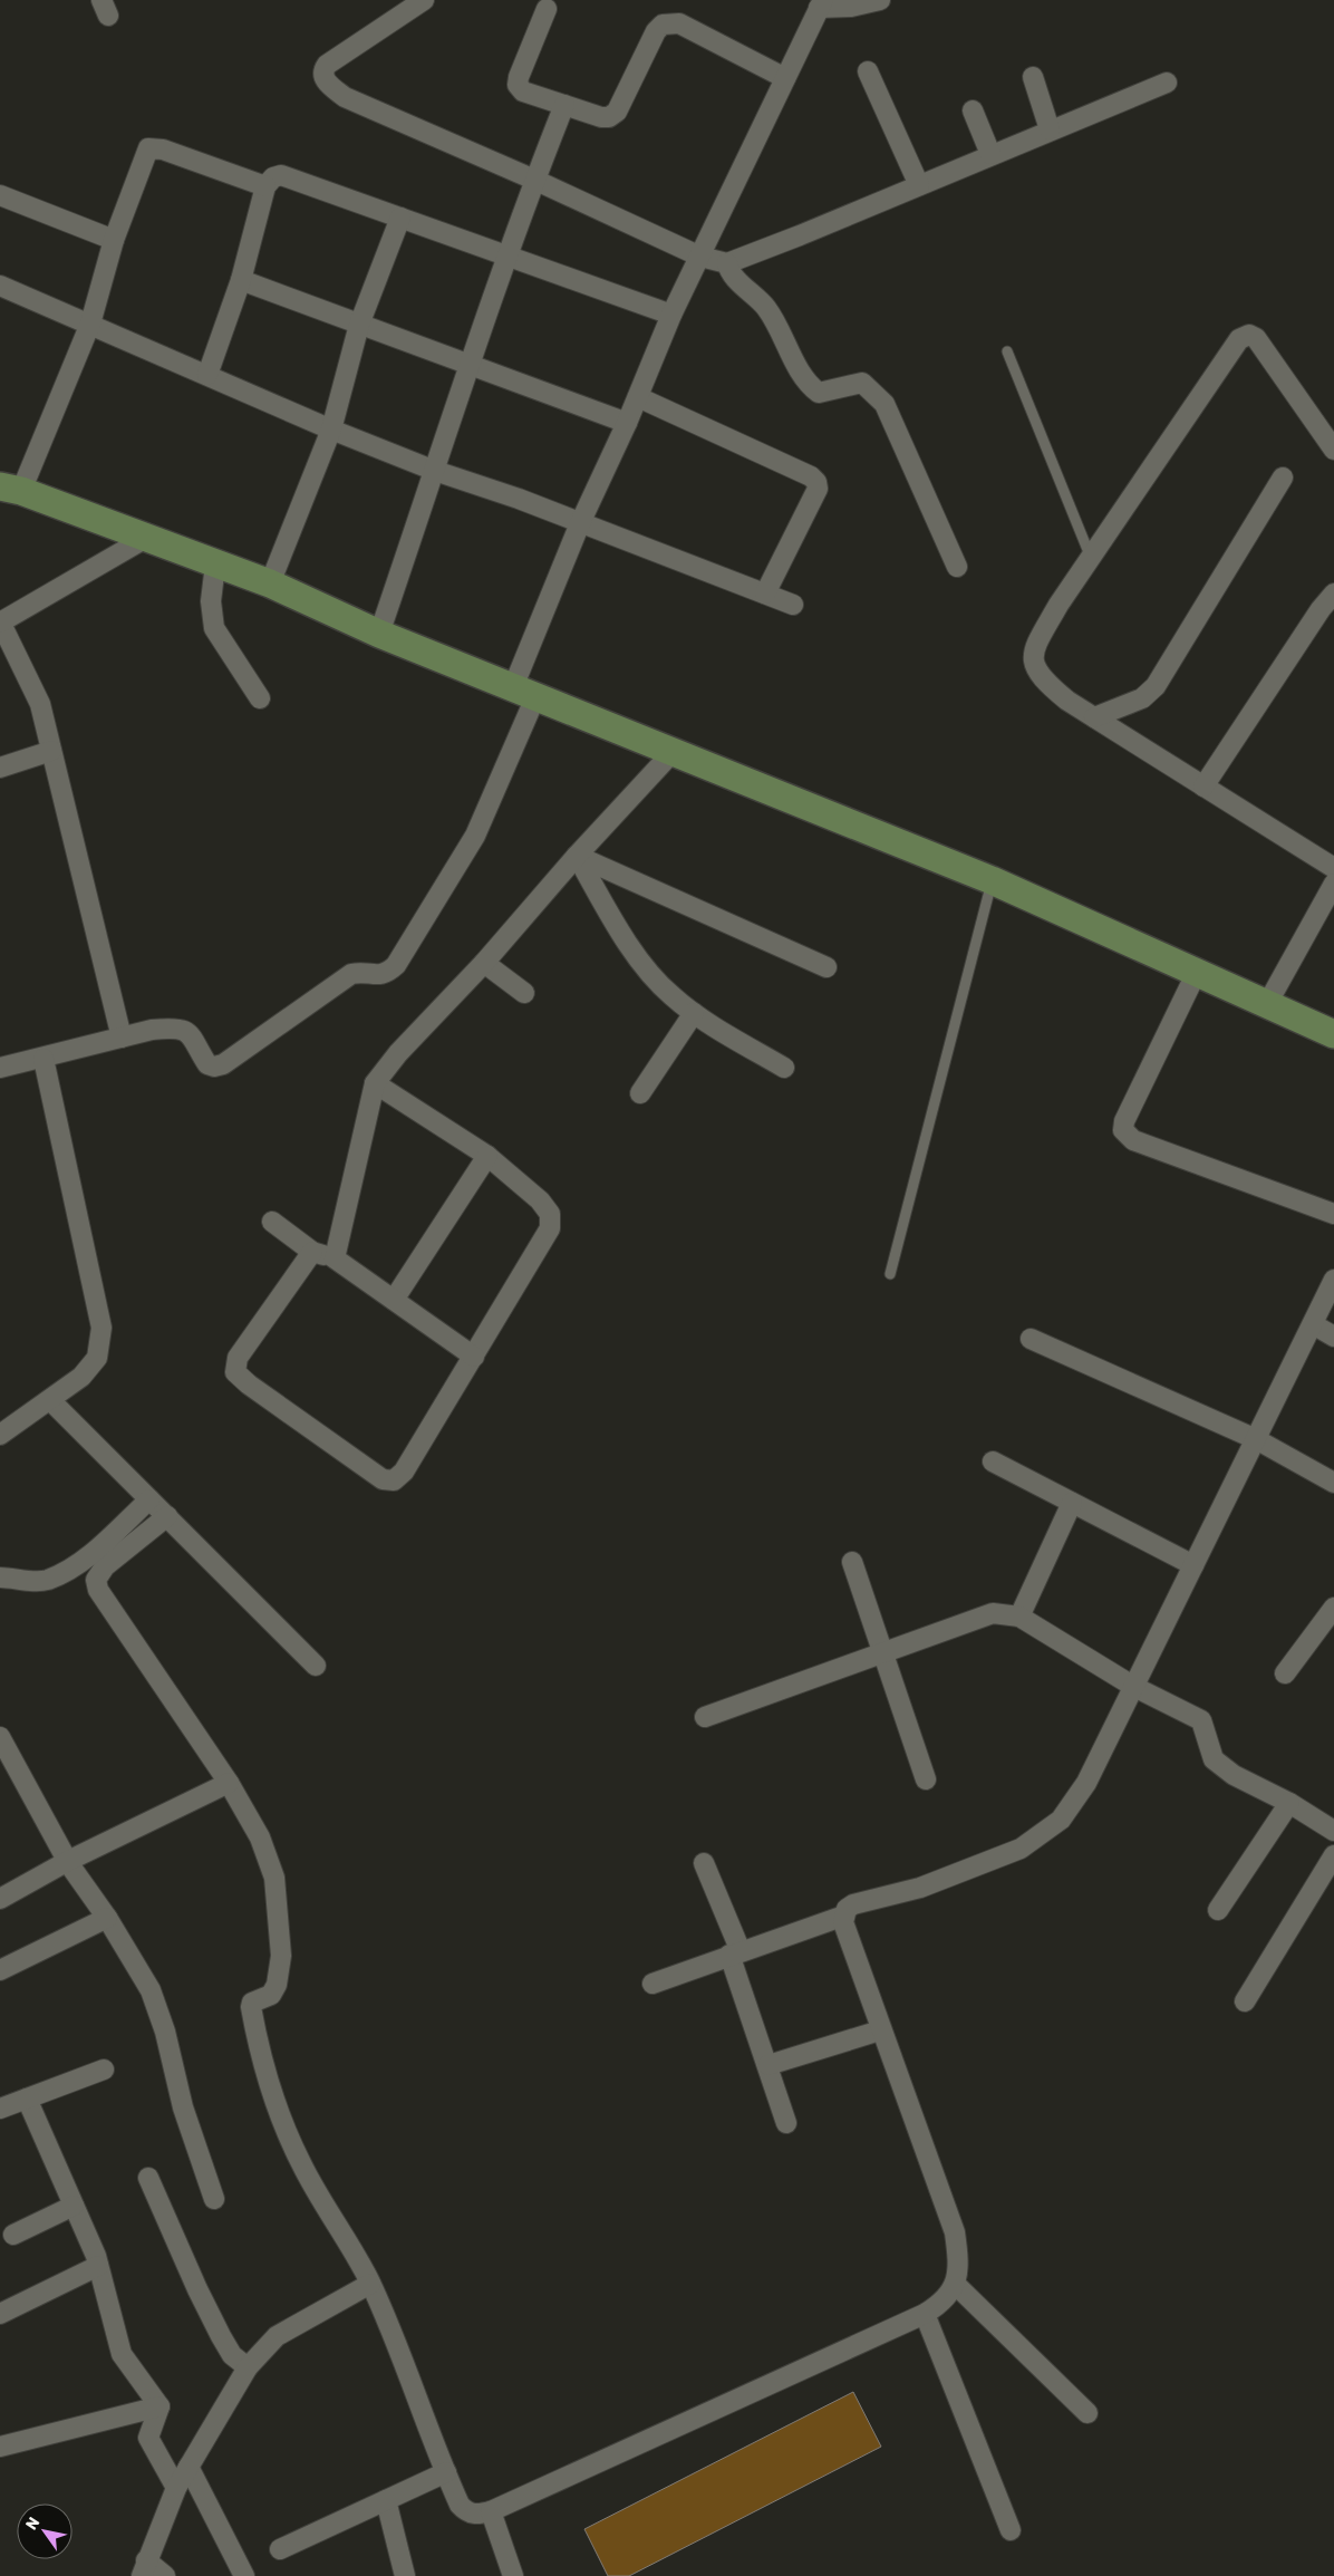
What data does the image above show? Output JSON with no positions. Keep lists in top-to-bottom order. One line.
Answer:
{"north":"top left"}
